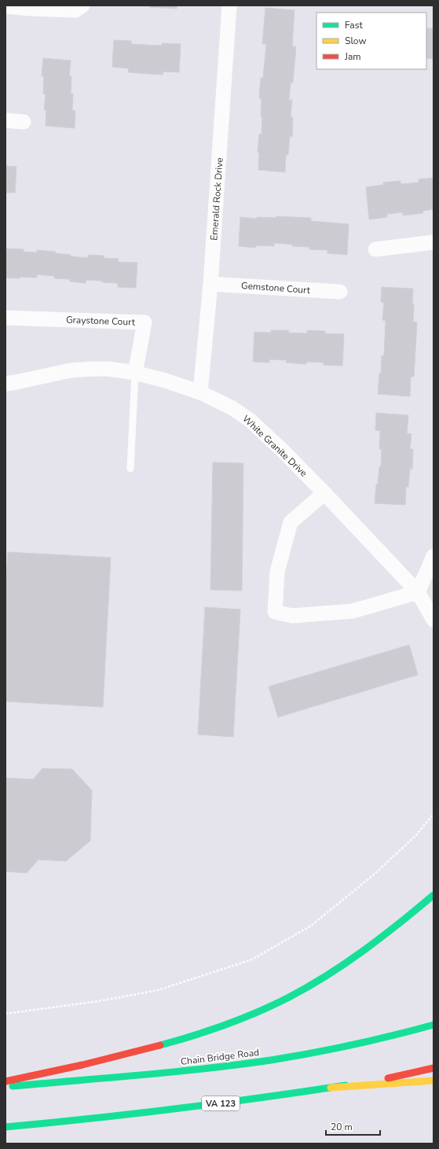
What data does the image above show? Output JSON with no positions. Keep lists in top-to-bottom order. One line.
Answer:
{"streets":{"main road":["Chain Bridge Road","VA 123"],"street":["Emerald Rock Drive","Gemstone Court","Graystone Court","White Granite Drive"]},"crossings":[["Emerald Rock Drive","Gemstone Court"],["Emerald Rock Drive","White Granite Drive"],["Graystone Court","White Granite Drive"]],"legend":["Fast","Slow","Jam"],"scale_bar":"20 m"}
